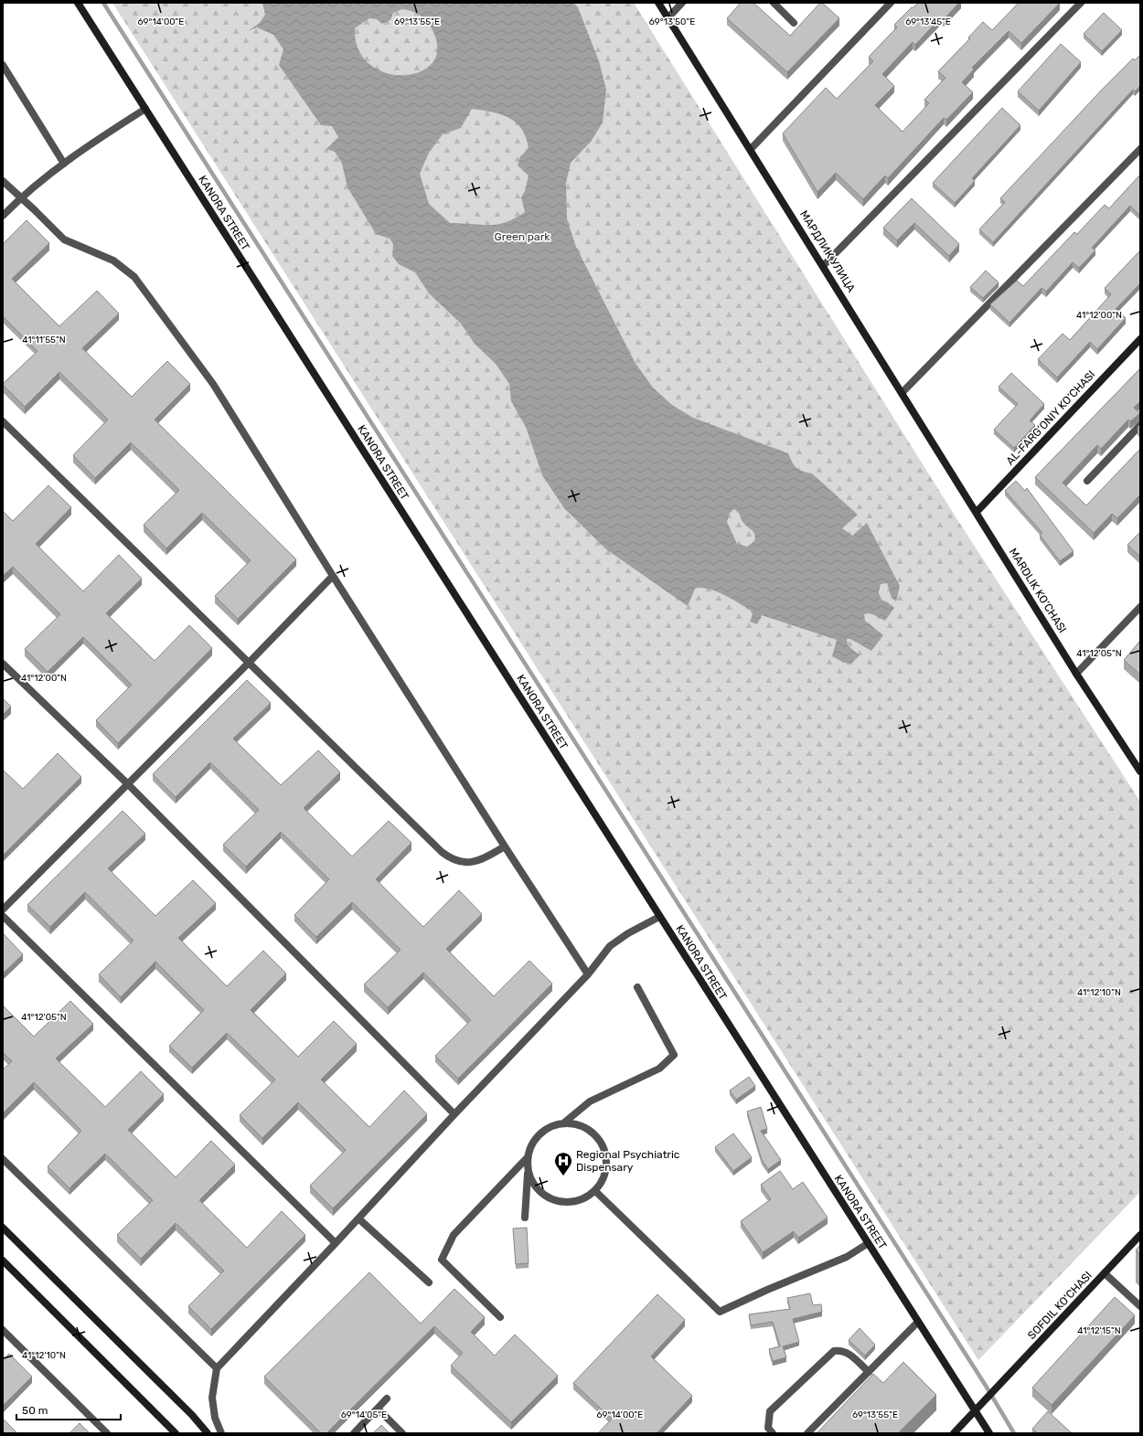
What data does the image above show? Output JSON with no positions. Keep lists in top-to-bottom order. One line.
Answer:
{"streets":{"street":["KANORA STREET","МАРДЛИК УЛИЦА","AL-FARG‘ONIY KO‘CHASI","MARDLIK KO‘CHASI","SOFDIL KO'CHASI"]},"crossings":[["KANORA STREET","SOFDIL KO'CHASI"],["МАРДЛИК УЛИЦА","AL-FARG‘ONIY KO‘CHASI"],["МАРДЛИК УЛИЦА","MARDLIK KO‘CHASI"],["AL-FARG‘ONIY KO‘CHASI","MARDLIK KO‘CHASI"]],"parks":["Green park"],"places":{"hospital":["Regional Psychiatric Dispensary"]},"scale_bar":"50 m","coordinates":["69°14'00\"E","69°13'55\"E","69°13'50\"E","69°13'45\"E","41°12'00\"N","41°11'55\"N","41°12'05\"N","41°12'10\"N","41°12'15\"N","69°14'05\"E"]}
